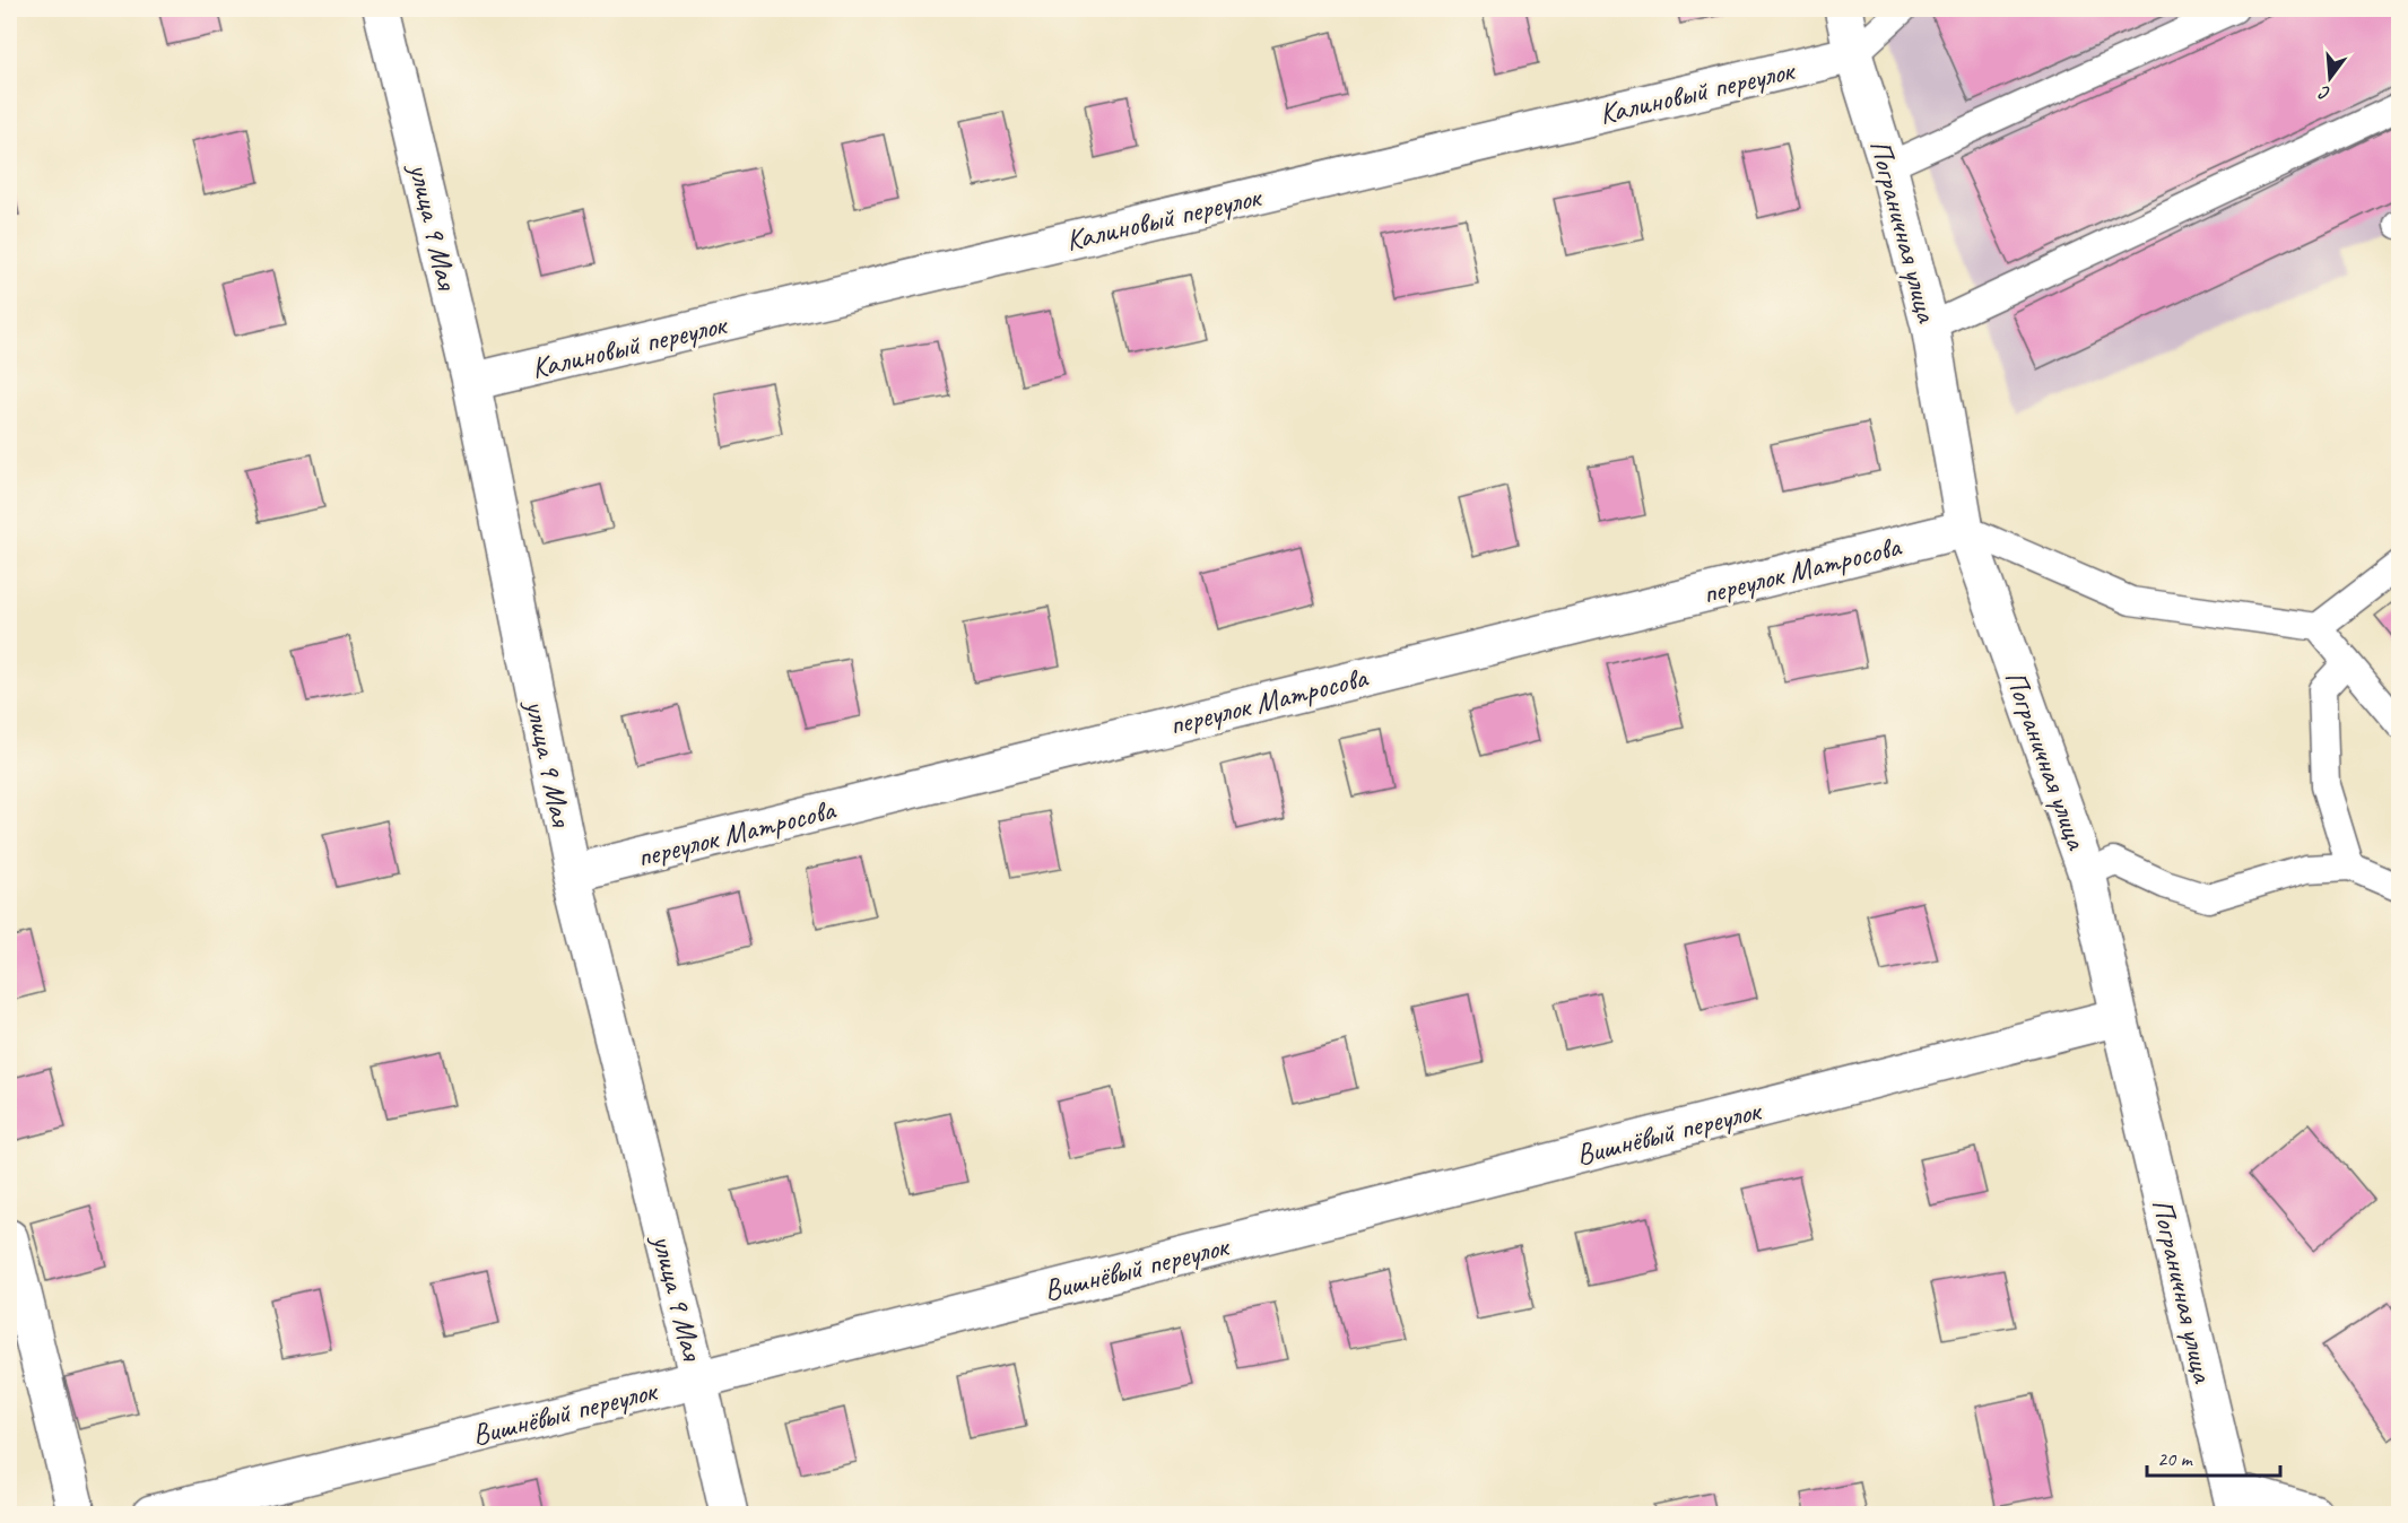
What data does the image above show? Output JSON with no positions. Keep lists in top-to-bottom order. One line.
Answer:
{"streets":{"street":["Калиновый переулок","улица 9 Мая","Пограничная улица","переулок Матросова","Вишнёвый переулок"]},"crossings":[["Калиновый переулок","улица 9 Мая"],["Калиновый переулок","Пограничная улица"],["улица 9 Мая","переулок Матросова"],["улица 9 Мая","Вишнёвый переулок"],["Пограничная улица","переулок Матросова"],["Пограничная улица","Вишнёвый переулок"]],"scale_bar":"20 m","north":"bottom"}
